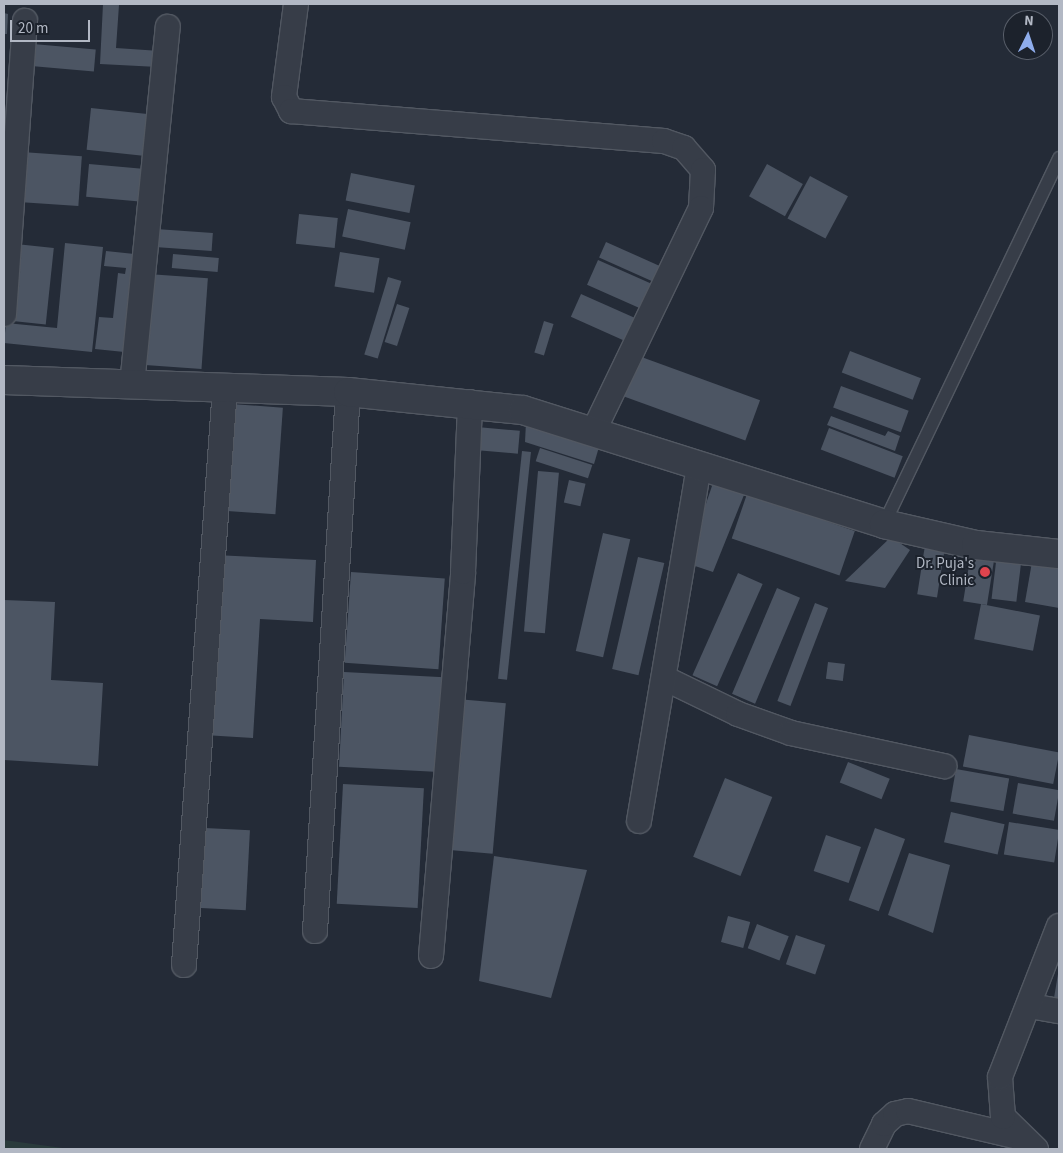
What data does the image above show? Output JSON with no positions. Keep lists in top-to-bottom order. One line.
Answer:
{"places":["Dr. Puja's Clinic"],"scale_bar":"20 m","north":"top"}
